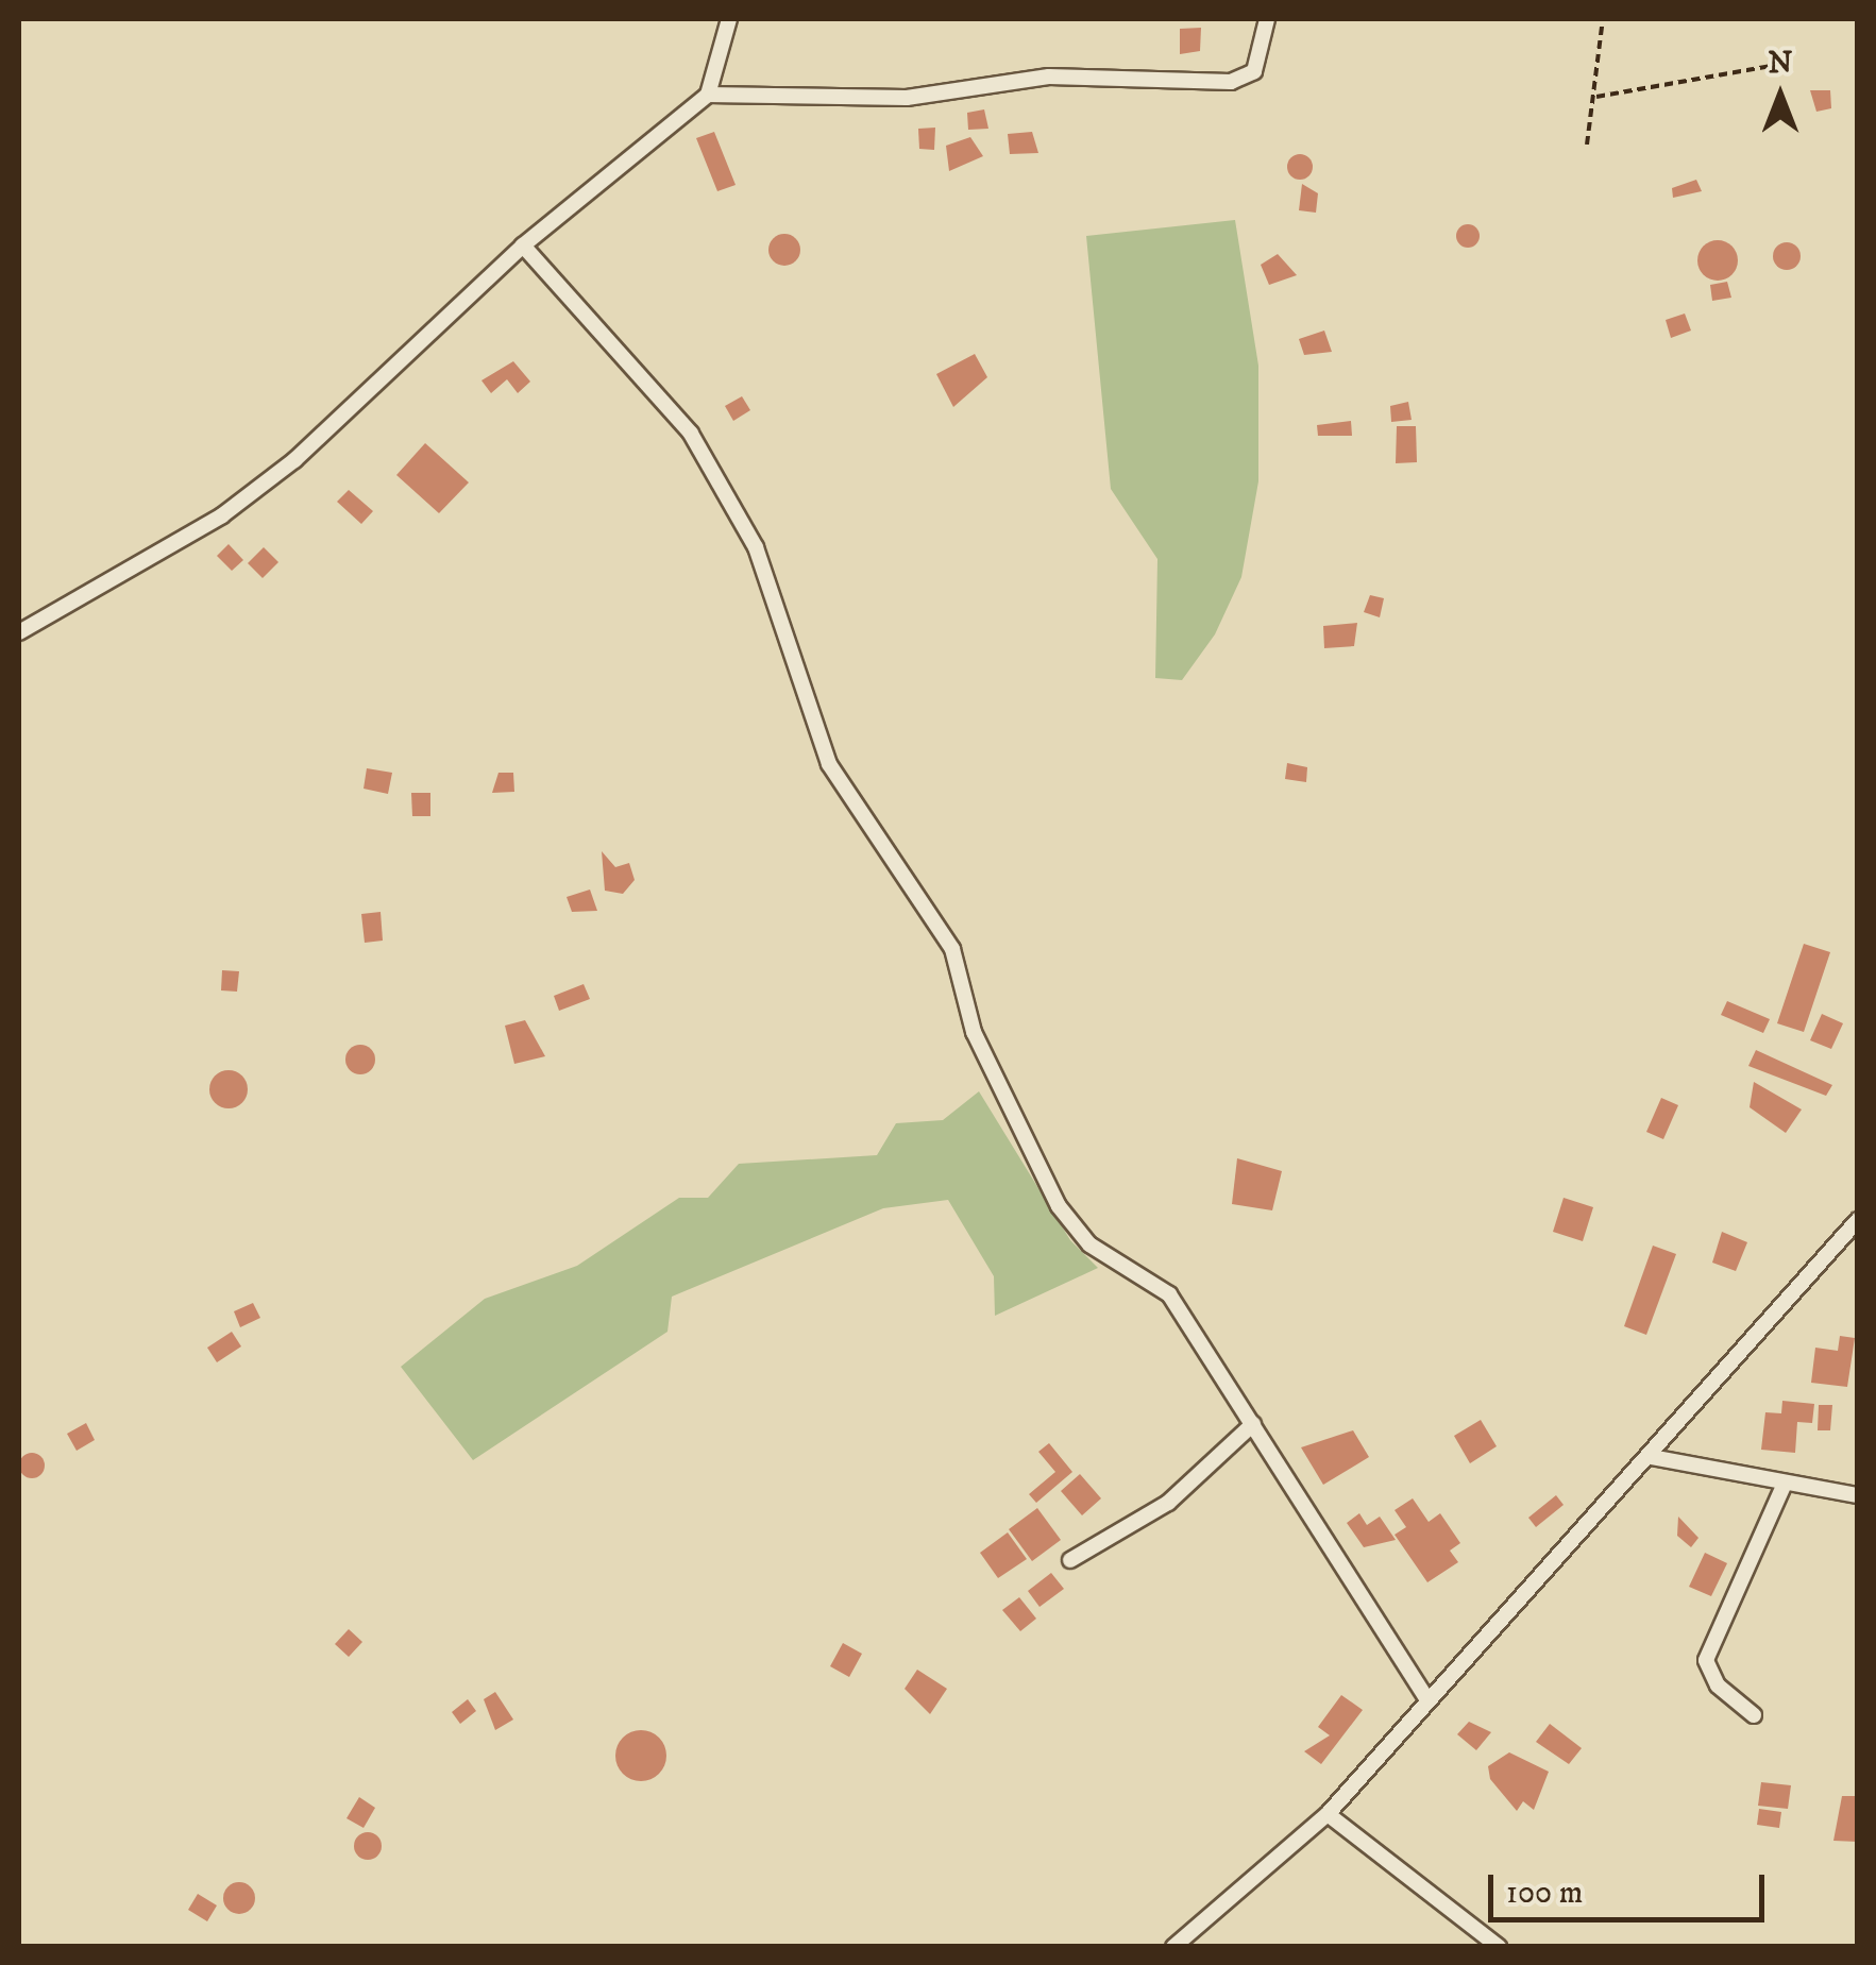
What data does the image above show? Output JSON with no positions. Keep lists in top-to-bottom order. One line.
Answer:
{"scale_bar":"100 m","north":"top"}
